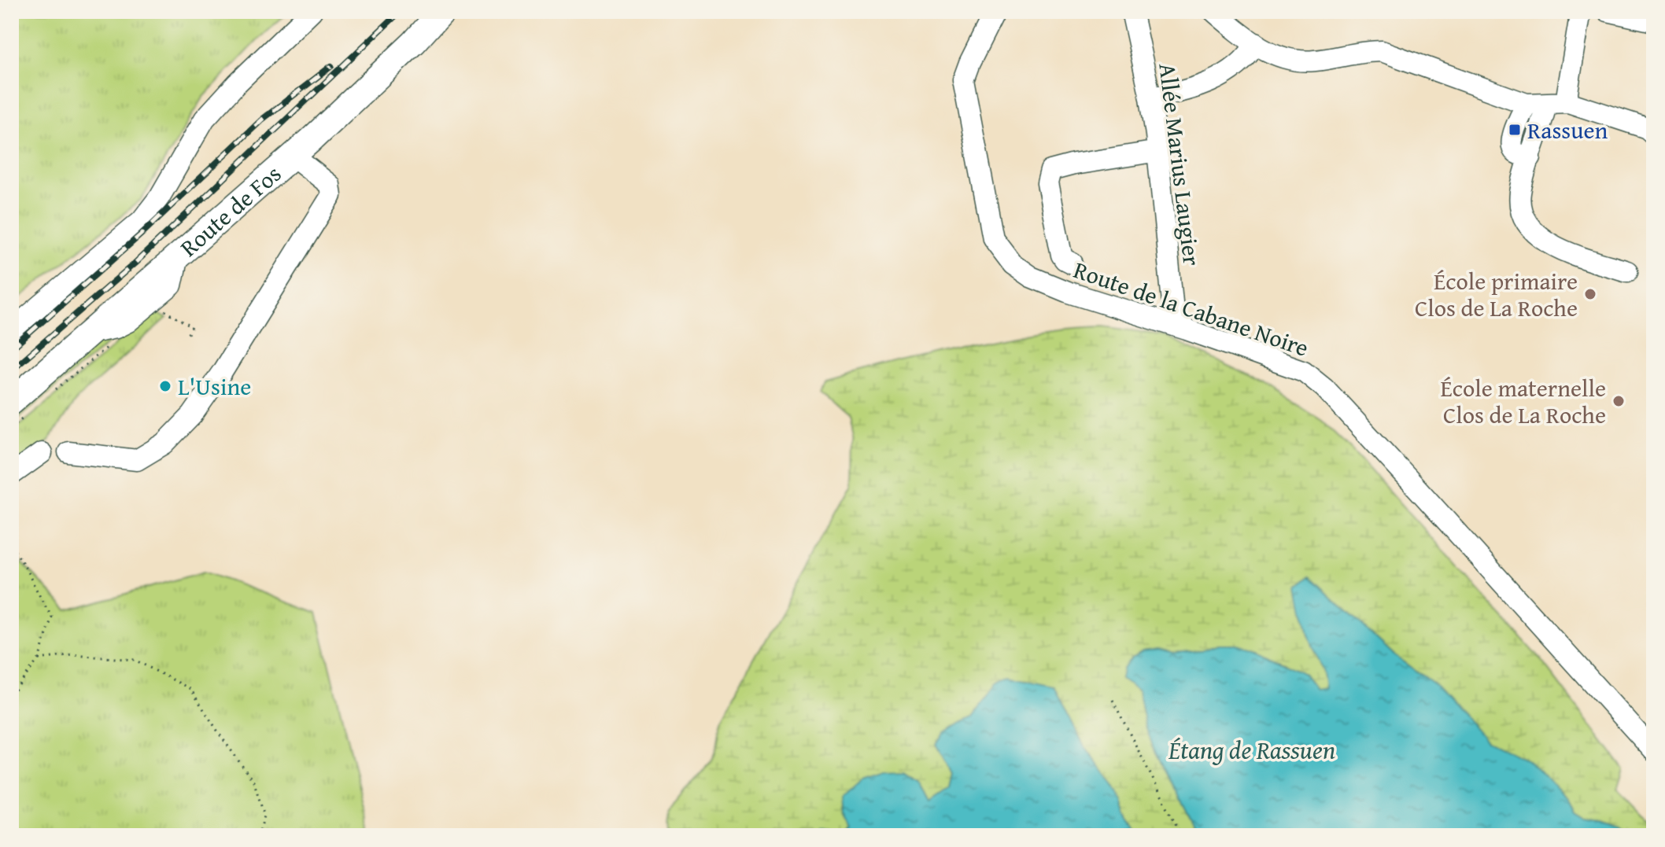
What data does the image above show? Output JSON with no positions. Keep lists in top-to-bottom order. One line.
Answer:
{"streets":{"main road":["Route de Fos"],"street":["Allée Marius Laugier","Route de la Cabane Noire"]},"crossings":[["Allée Marius Laugier","Route de la Cabane Noire"]],"water":["Étang de Rassuen"],"places":{"transit":["Rassuen"],"other":["École primaire Clos de La Roche","L'Usine","École maternelle Clos de La Roche"]}}
